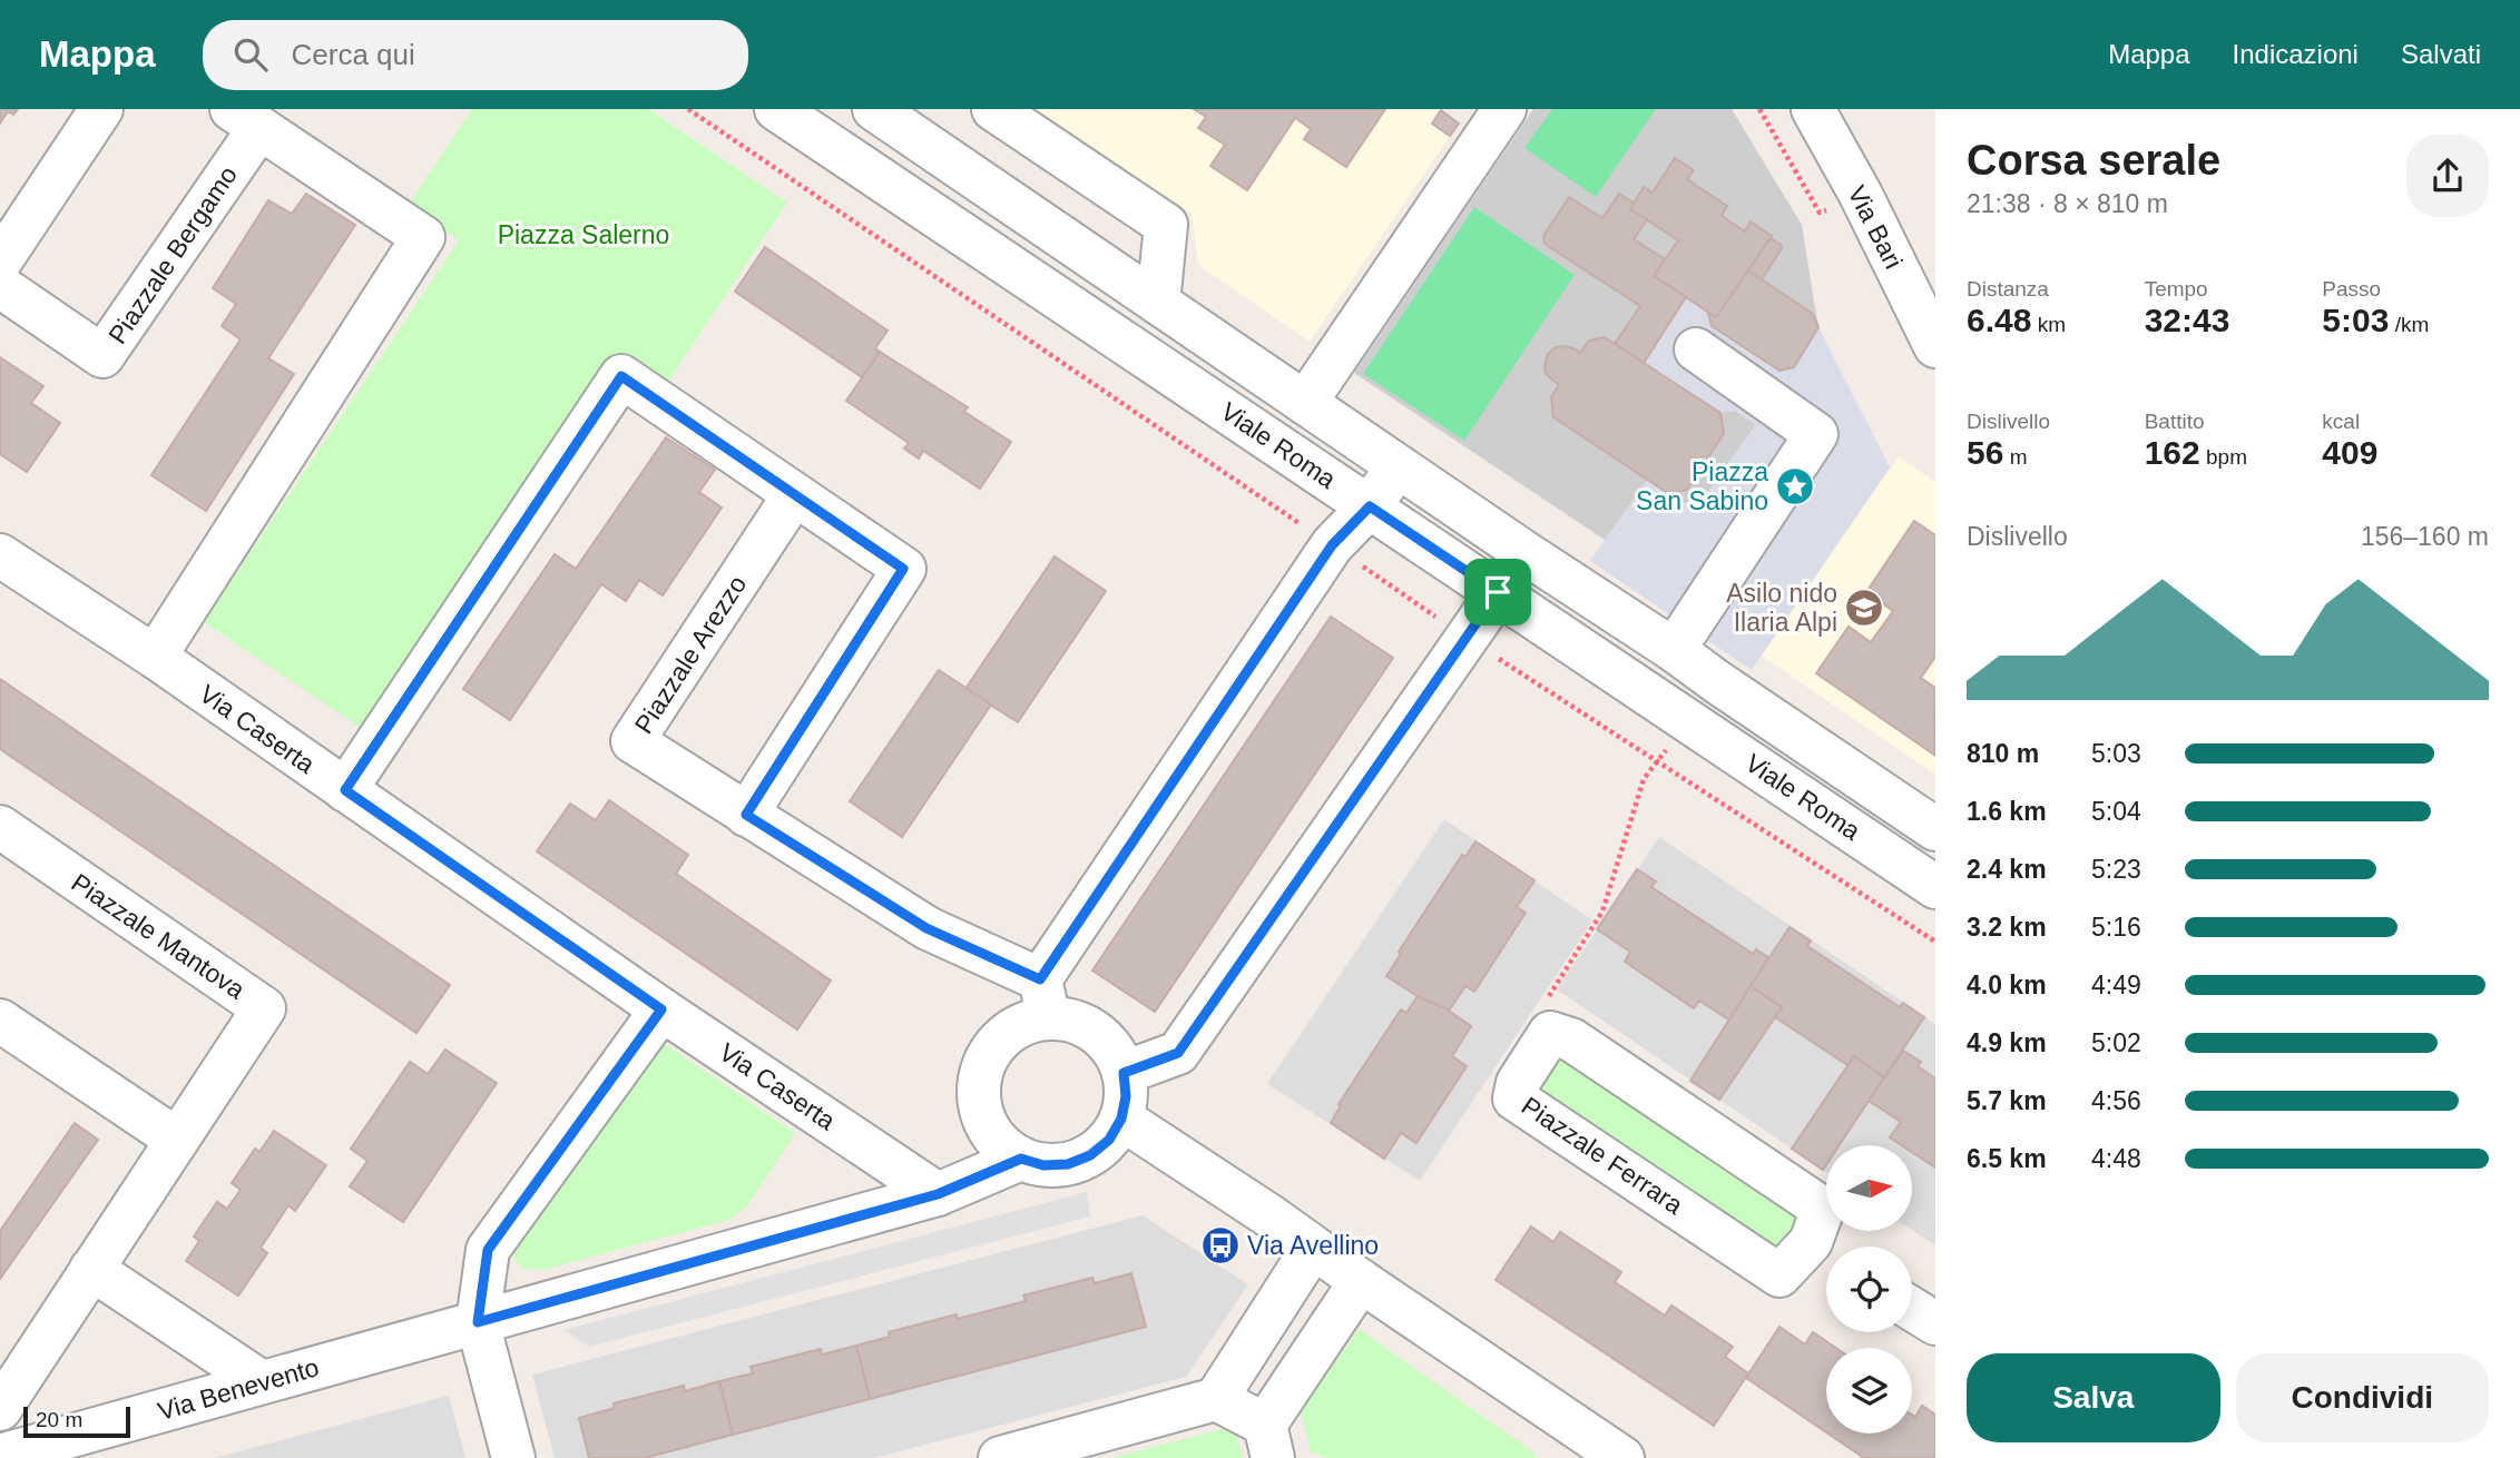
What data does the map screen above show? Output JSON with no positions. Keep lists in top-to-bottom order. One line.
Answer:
{"streets":{"street":["Via Bari","Piazzale Bergamo","Viale Roma","Piazzale Arezzo","Via Caserta","Piazzale Mantova","Piazzale Ferrara","Via Benevento"]},"crossings":[["Piazzale Bergamo","Via Caserta"],["Piazzale Arezzo","Via Benevento"],["Via Caserta","Via Benevento"]],"parks":["Piazza Salerno"],"places":{"place":["Piazza San Sabino"],"school or university":["Asilo nido Ilaria Alpi"],"bus stop":["Via Avellino"]},"scale_bar":"20 m","north":"right","page":{"header":"Mappa","search":"Cerca qui","nav":["Mappa","Indicazioni","Salvati"],"heading":["Corsa serale","21:38 · 8 × 810 m"],"stats":[["Distanza","6.48 km"],["Tempo","32:43"],["Passo","5:03 /km"],["Dislivello","56 m"],["Battito","162 bpm"],["kcal","409"]],"chart":["Dislivello","156–160 m"],"list":[{"name":"810 m","note":"5:03"},{"name":"1.6 km","note":"5:04"},{"name":"2.4 km","note":"5:23"},{"name":"3.2 km","note":"5:16"},{"name":"4.0 km","note":"4:49"},{"name":"4.9 km","note":"5:02"},{"name":"5.7 km","note":"4:56"},{"name":"6.5 km","note":"4:48"}],"buttons":["Salva","Condividi"],"scale":"20 m"}}
